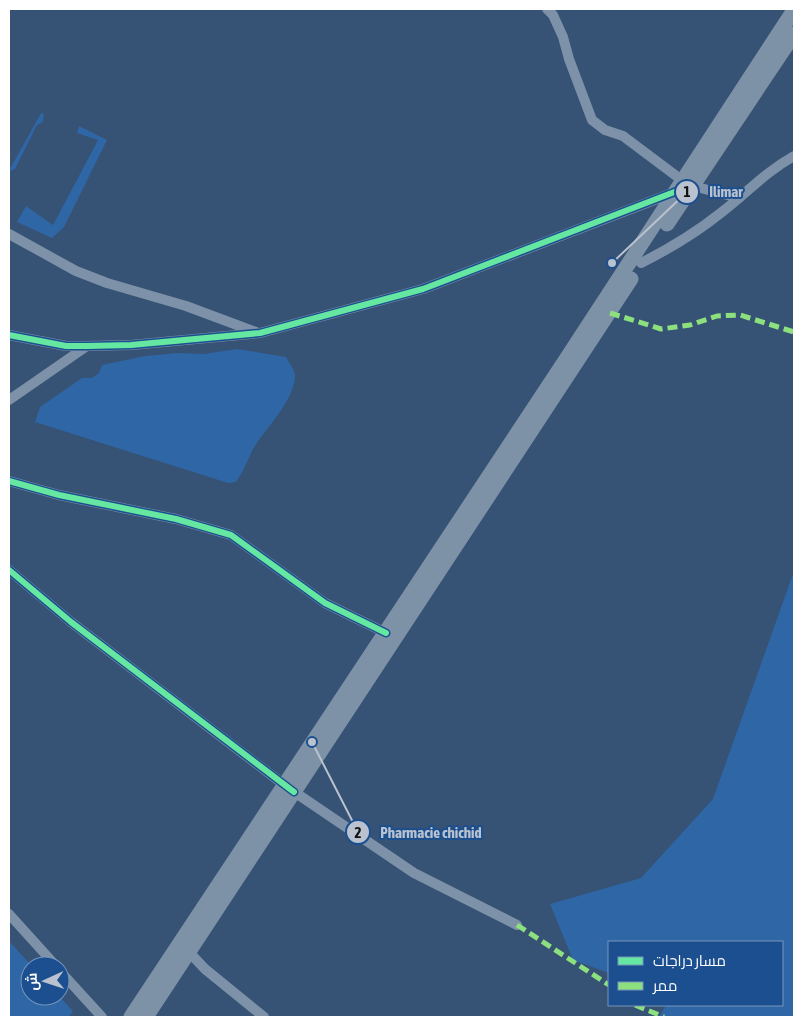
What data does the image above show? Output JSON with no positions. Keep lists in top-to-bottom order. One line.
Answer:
{"places":["Ilimar","Pharmacie chichid"],"legend":["مسار دراجات","ممر"],"north":"left"}
